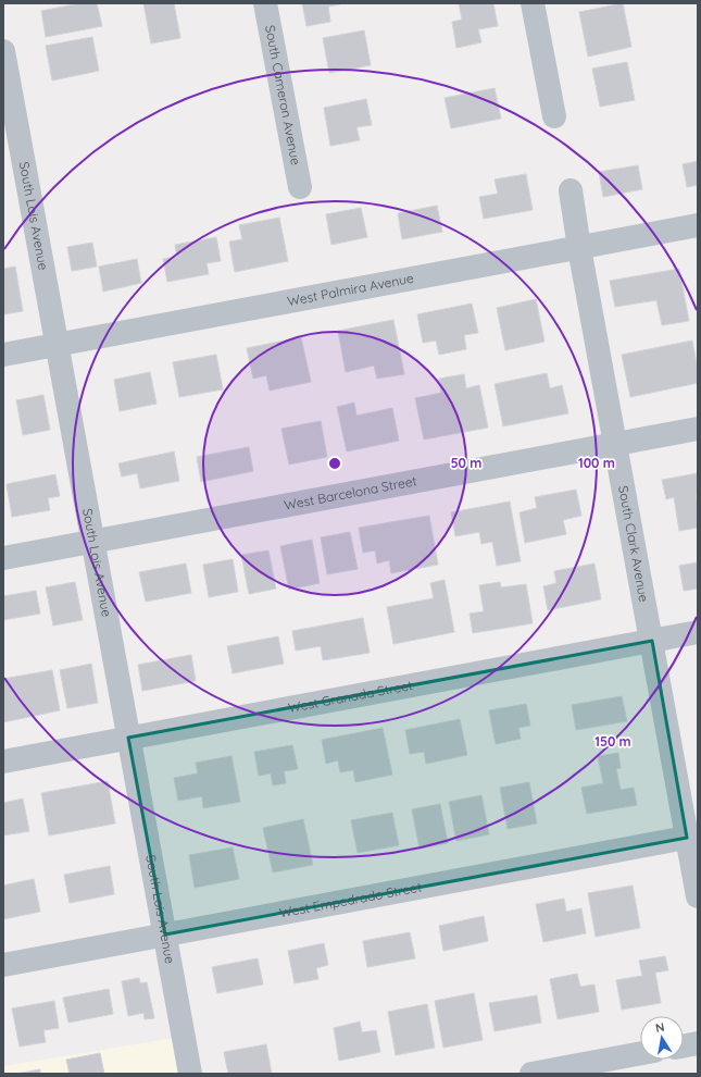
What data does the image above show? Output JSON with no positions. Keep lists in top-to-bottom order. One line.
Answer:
{"streets":{"street":["South Cameron Avenue","South Lois Avenue","West Palmira Avenue","West Barcelona Street","South Clark Avenue","West Granada Street","West Empedrado Street"]},"crossings":[["South Lois Avenue","West Palmira Avenue"],["South Lois Avenue","West Barcelona Street"],["South Lois Avenue","West Granada Street"],["South Lois Avenue","West Empedrado Street"],["West Palmira Avenue","South Clark Avenue"],["West Barcelona Street","South Clark Avenue"],["South Clark Avenue","West Granada Street"],["South Clark Avenue","West Empedrado Street"]],"north":"top","rings":["50 m","100 m","150 m"]}
